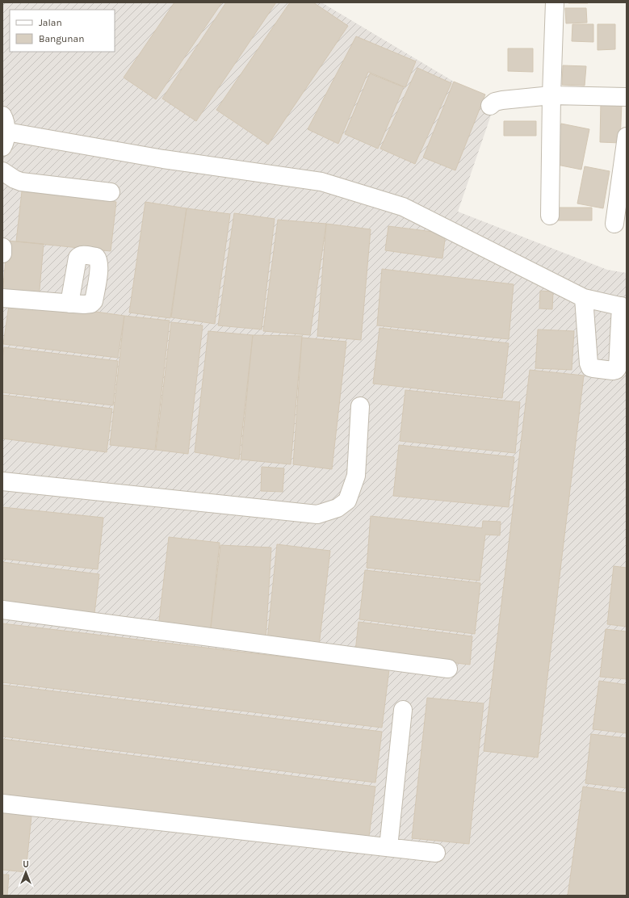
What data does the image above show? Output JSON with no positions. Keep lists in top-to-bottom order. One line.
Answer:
{"legend":["Jalan","Bangunan"],"north":"top"}
